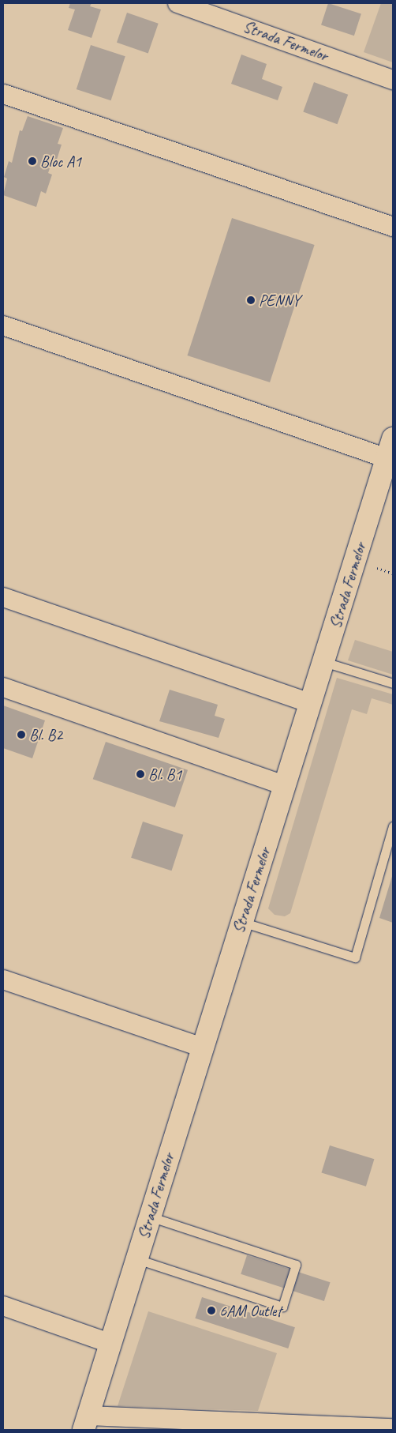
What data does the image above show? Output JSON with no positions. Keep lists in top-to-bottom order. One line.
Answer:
{"streets":{"street":["Strada Fermelor"]},"places":["Bloc A1","PENNY","Bl. B2","Bl. B1","6AM Outlet"]}
